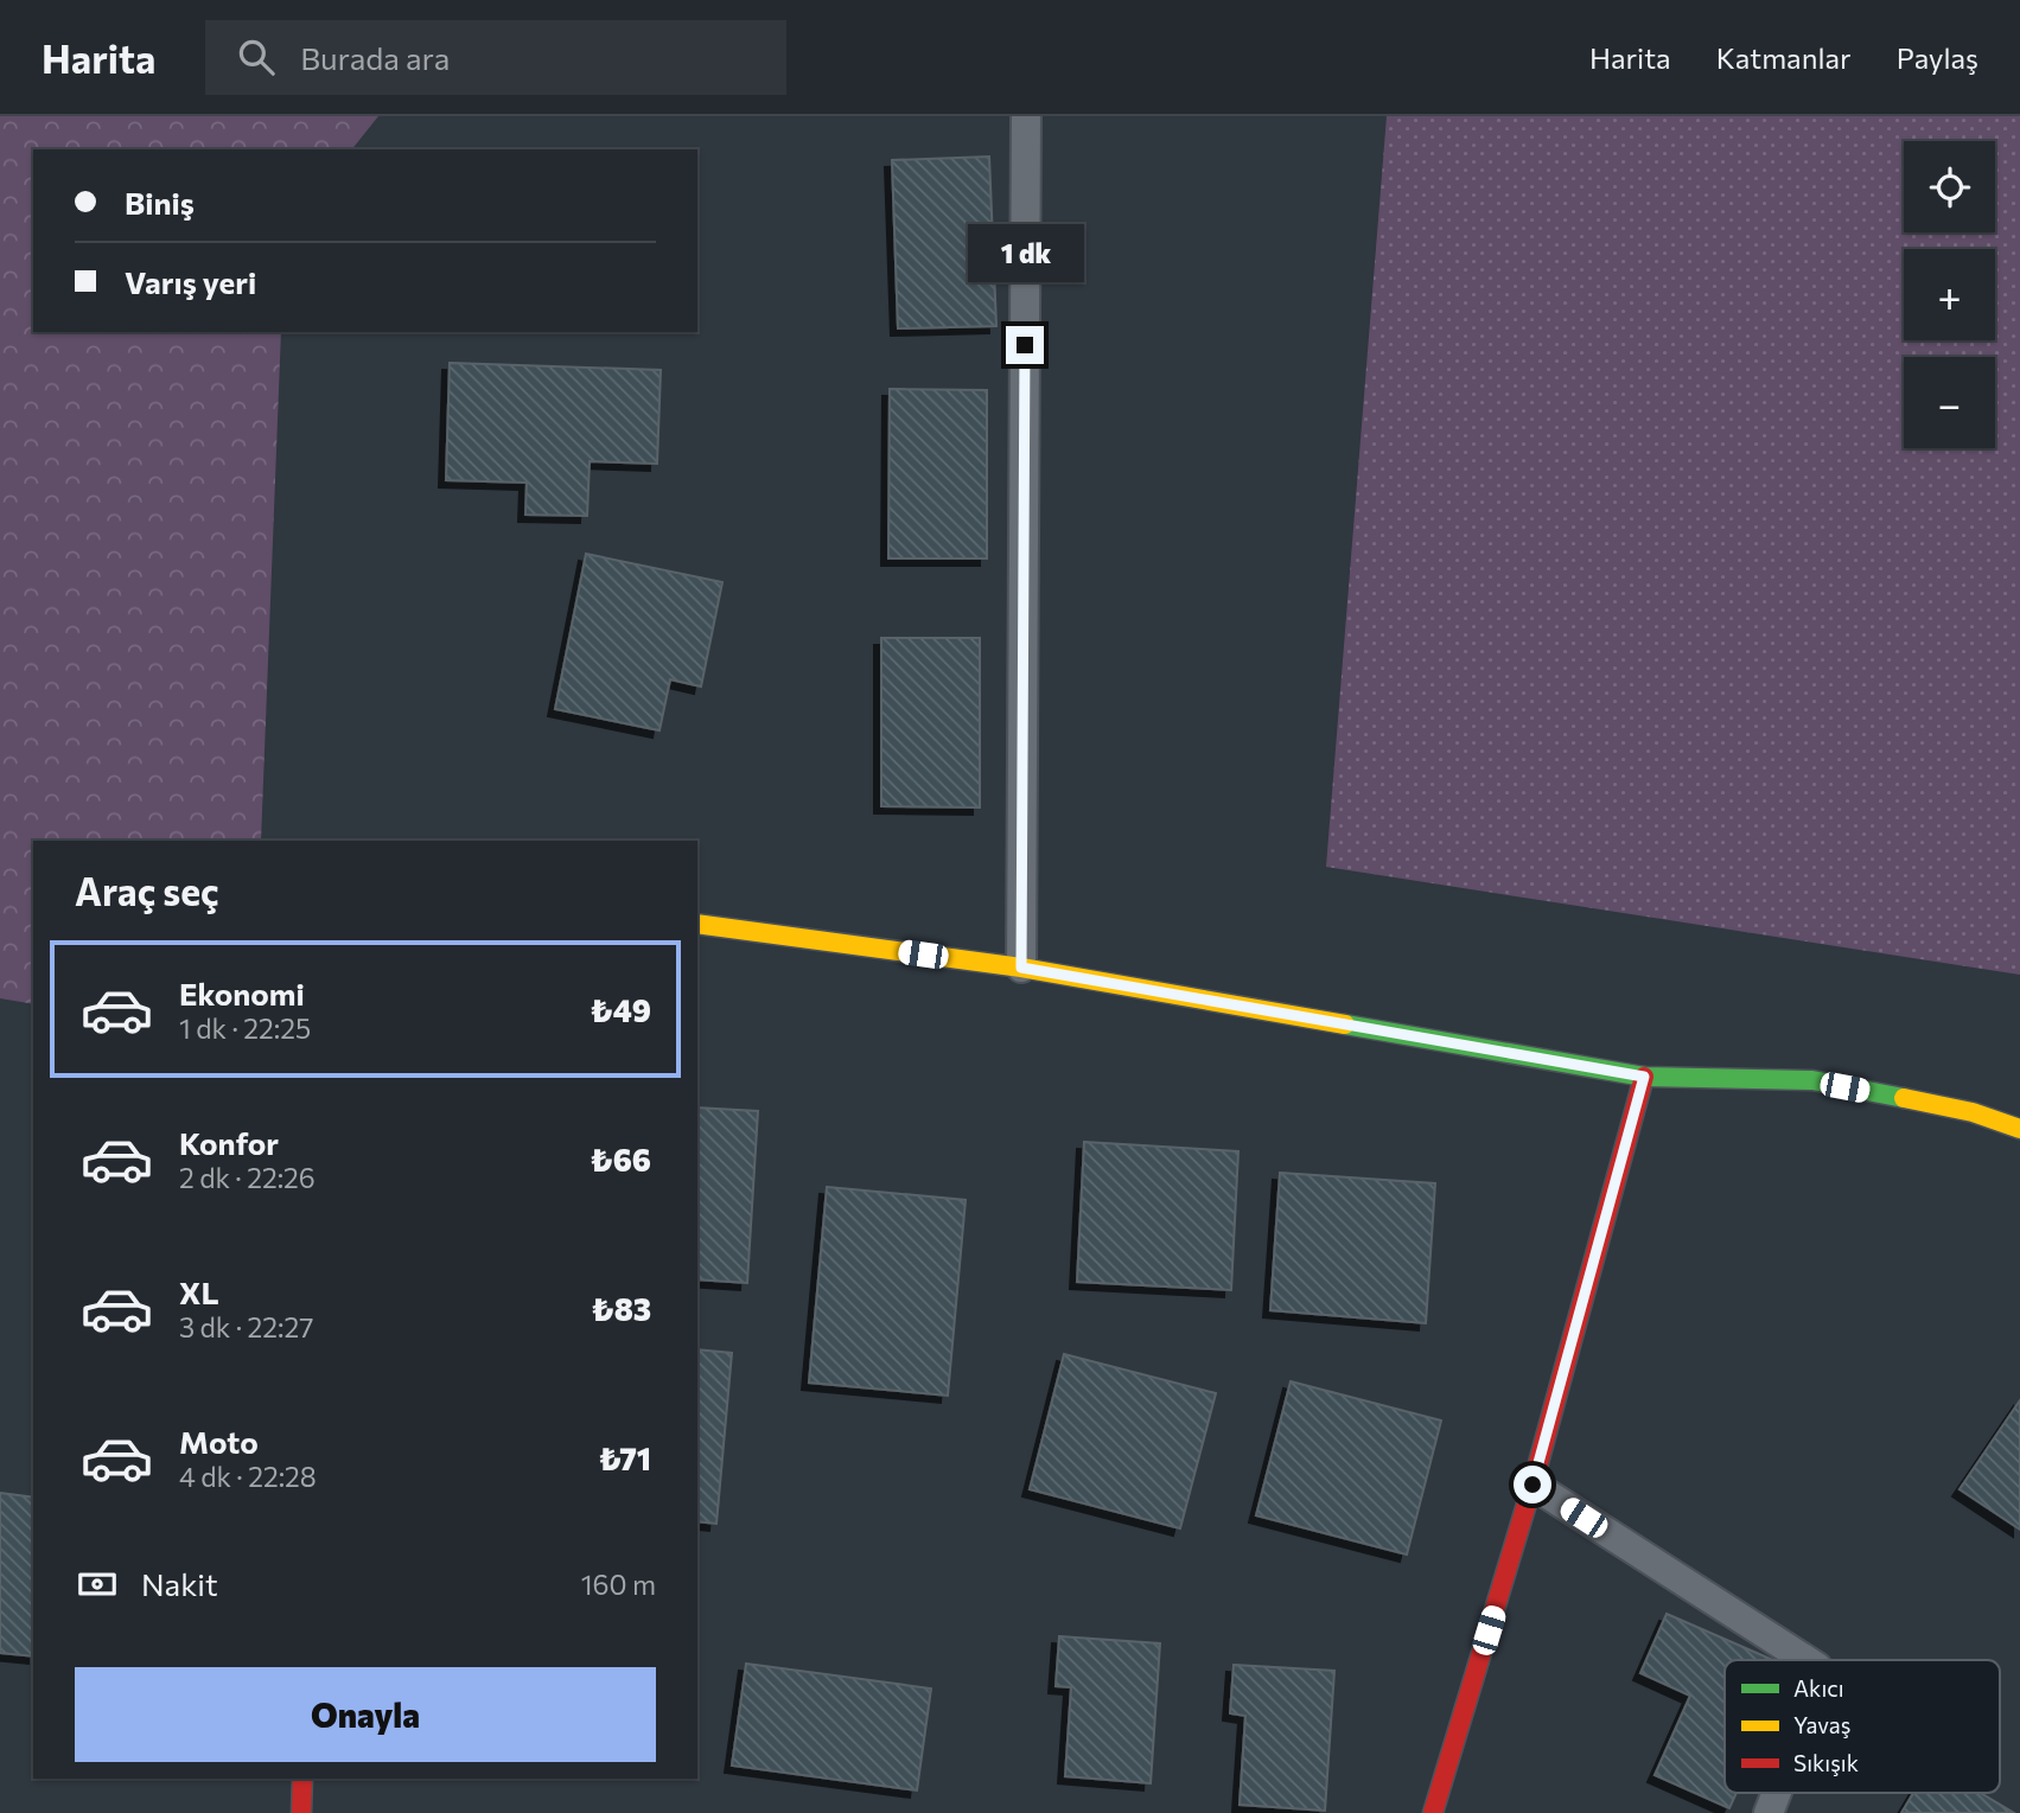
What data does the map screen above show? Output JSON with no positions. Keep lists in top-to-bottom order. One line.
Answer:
{"legend":["Akıcı","Yavaş","Sıkışık"],"page":{"header":"Harita","search":"Burada ara","nav":["Harita","Katmanlar","Paylaş"],"map_buttons":["+","−"],"banner":["Biniş","Varış yeri"],"bubble":"1 dk","heading":"Araç seç","list":[{"name":"Ekonomi","note":"1 dk · 22:25","value":"₺49"},{"name":"Konfor","note":"2 dk · 22:26","value":"₺66"},{"name":"XL","note":"3 dk · 22:27","value":"₺83"},{"name":"Moto","note":"4 dk · 22:28","value":"₺71"}],"pay":["Nakit","160 m"],"buttons":"Onayla"}}
